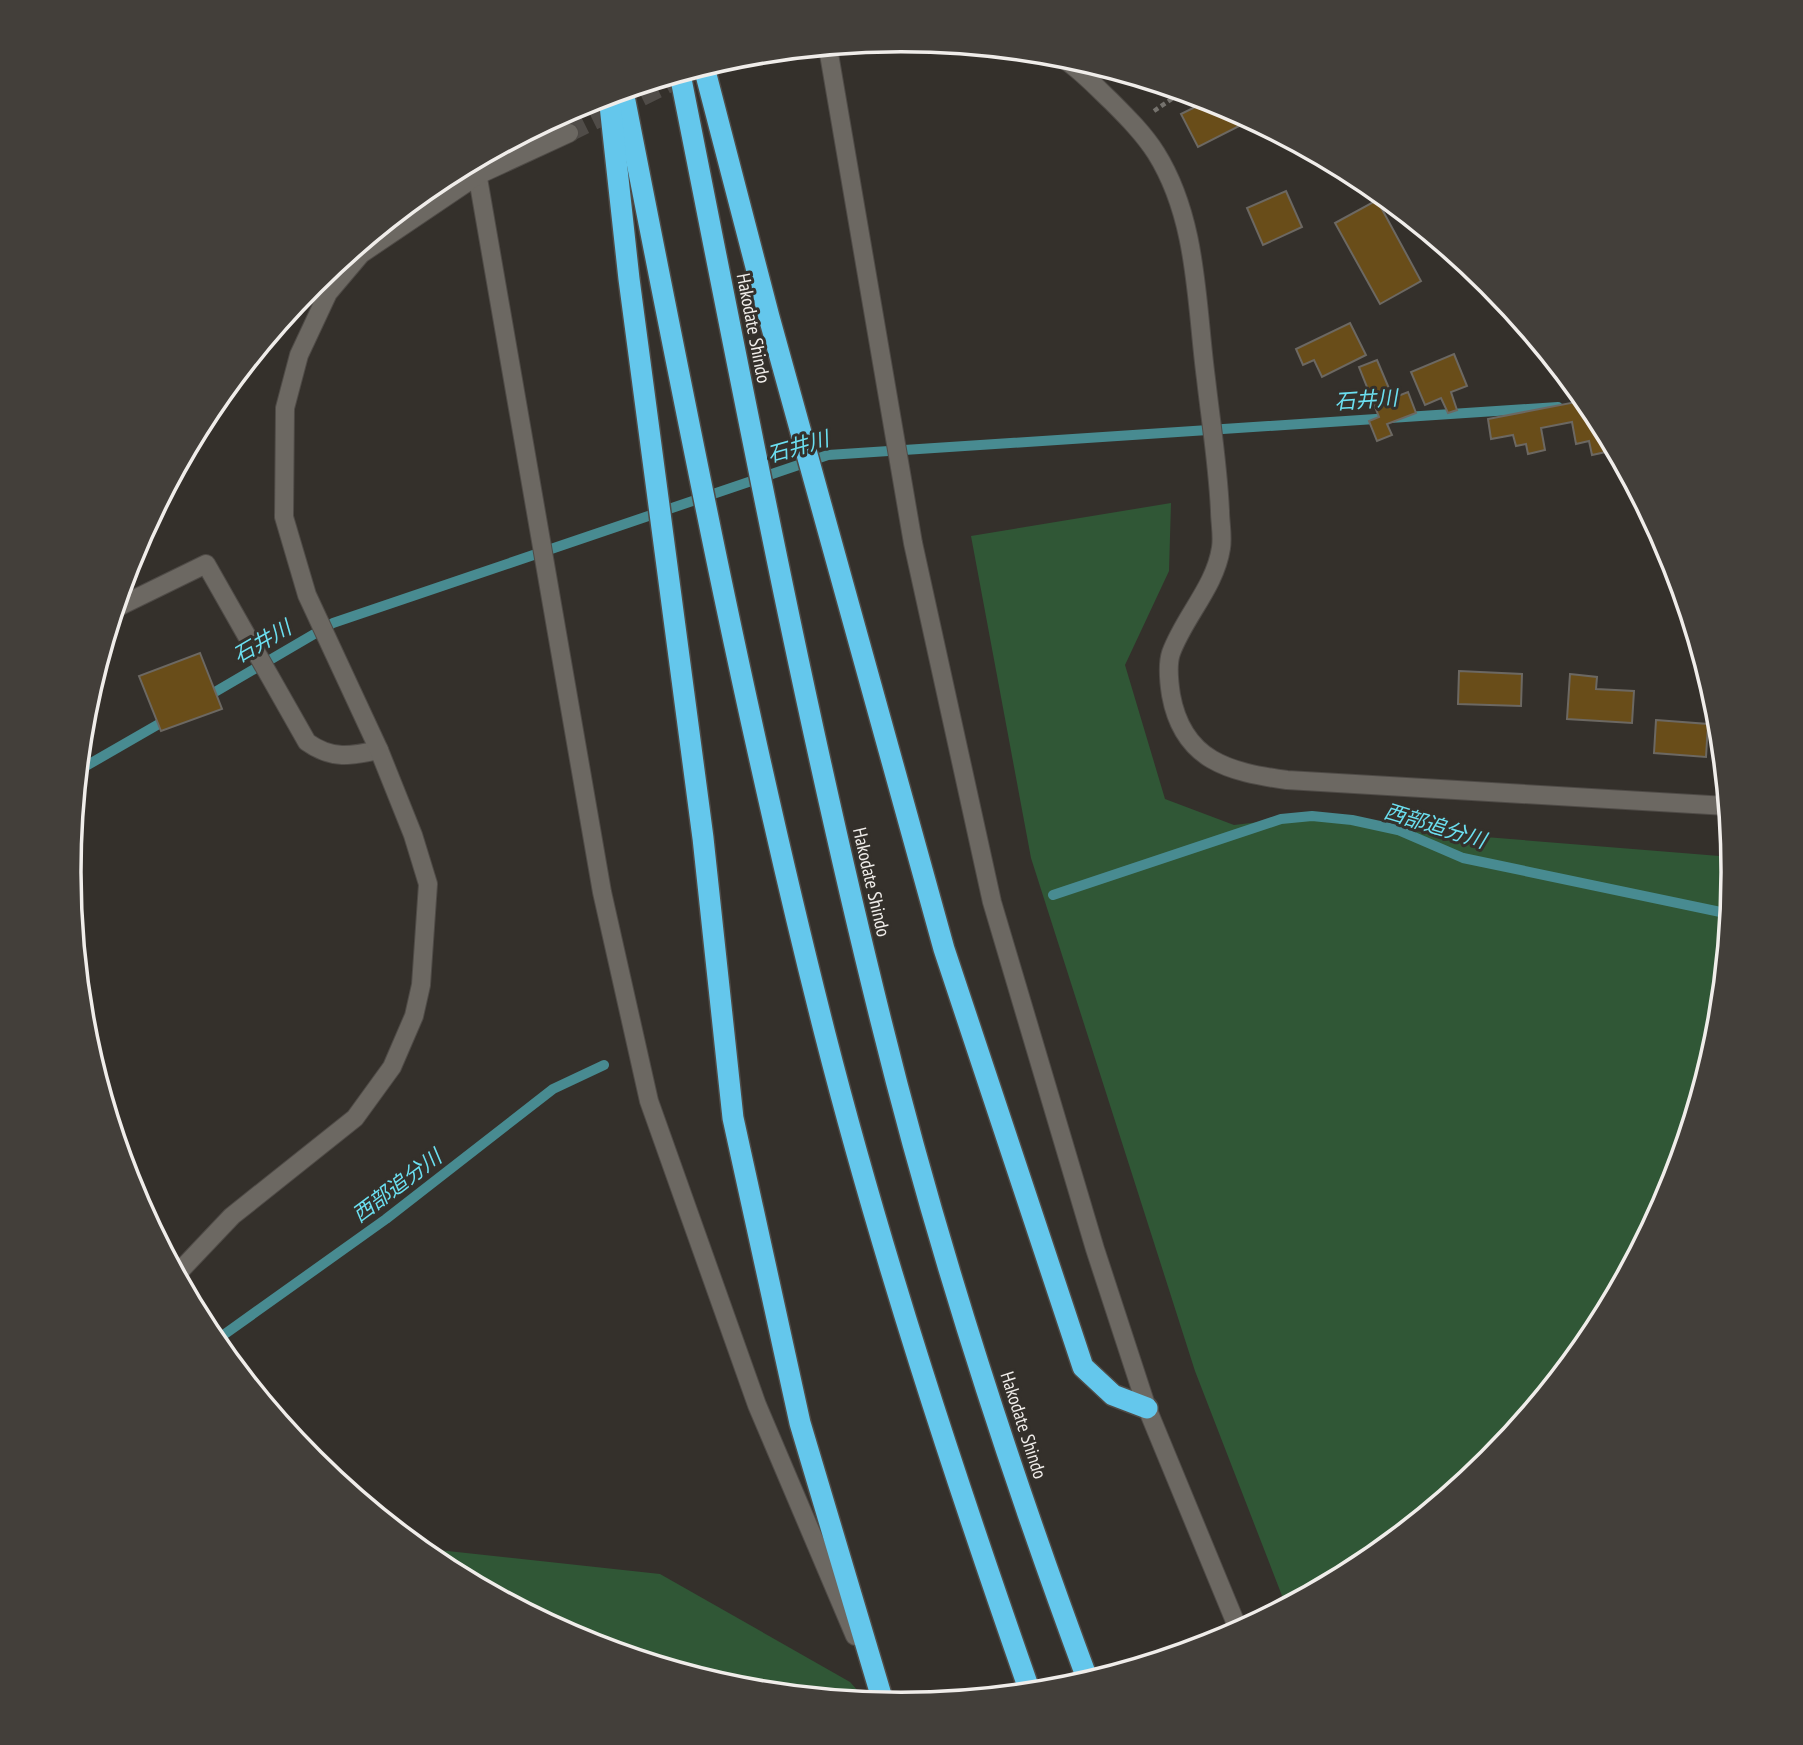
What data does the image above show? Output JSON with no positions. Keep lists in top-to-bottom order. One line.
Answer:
{"streets":{"highway":["Hakodate Shindo"]},"water":["石井川","西部追分川"]}
